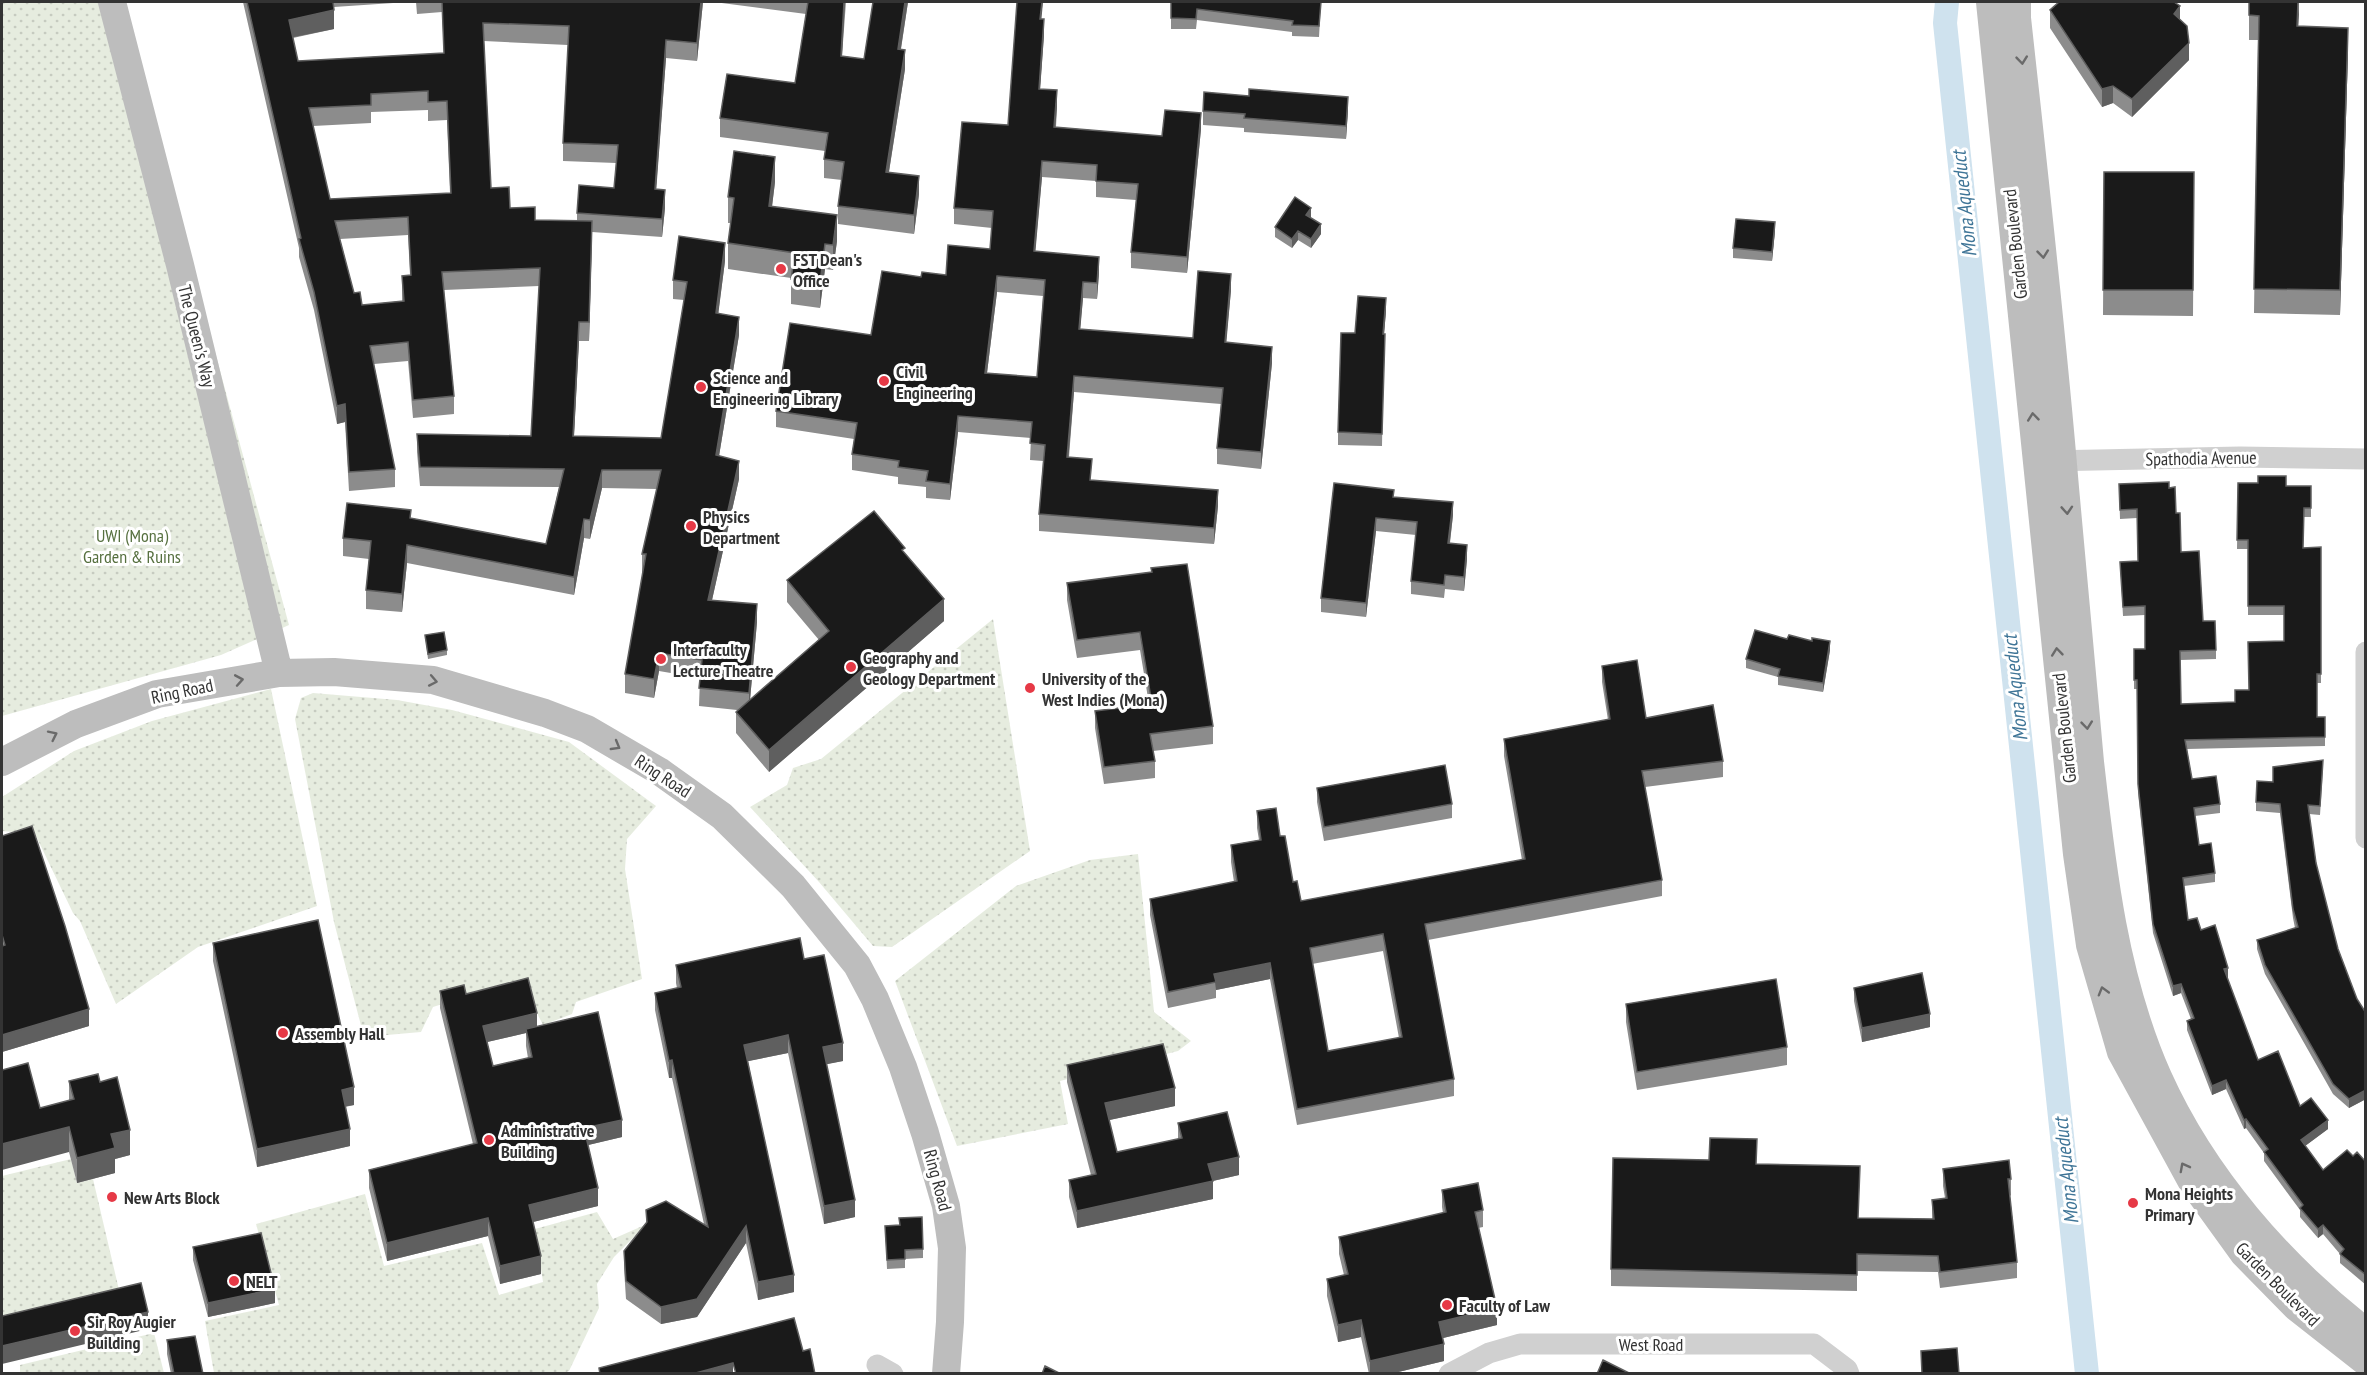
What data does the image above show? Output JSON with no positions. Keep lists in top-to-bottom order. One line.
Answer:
{"streets":{"street":["Garden Boulevard","The Queen's Way","Spathodia Avenue","Ring Road","West Road"]},"crossings":[["Garden Boulevard","Spathodia Avenue"],["The Queen's Way","Ring Road"]],"one_way":["Ring Road"],"water":["Mona Aqueduct"],"parks":["UWI (Mona) Garden & Ruins"],"places":["FST Dean's Office","Civil Engineering","Science and Engineering Library","Physics Department","Interfaculty Lecture Theatre","Geography and Geology Department","University of the West Indies (Mona)","Assembly Hall","Administrative Building","New Arts Block","Mona Heights Primary","NELT","Faculty of Law","Sir Roy Augier Building"]}
